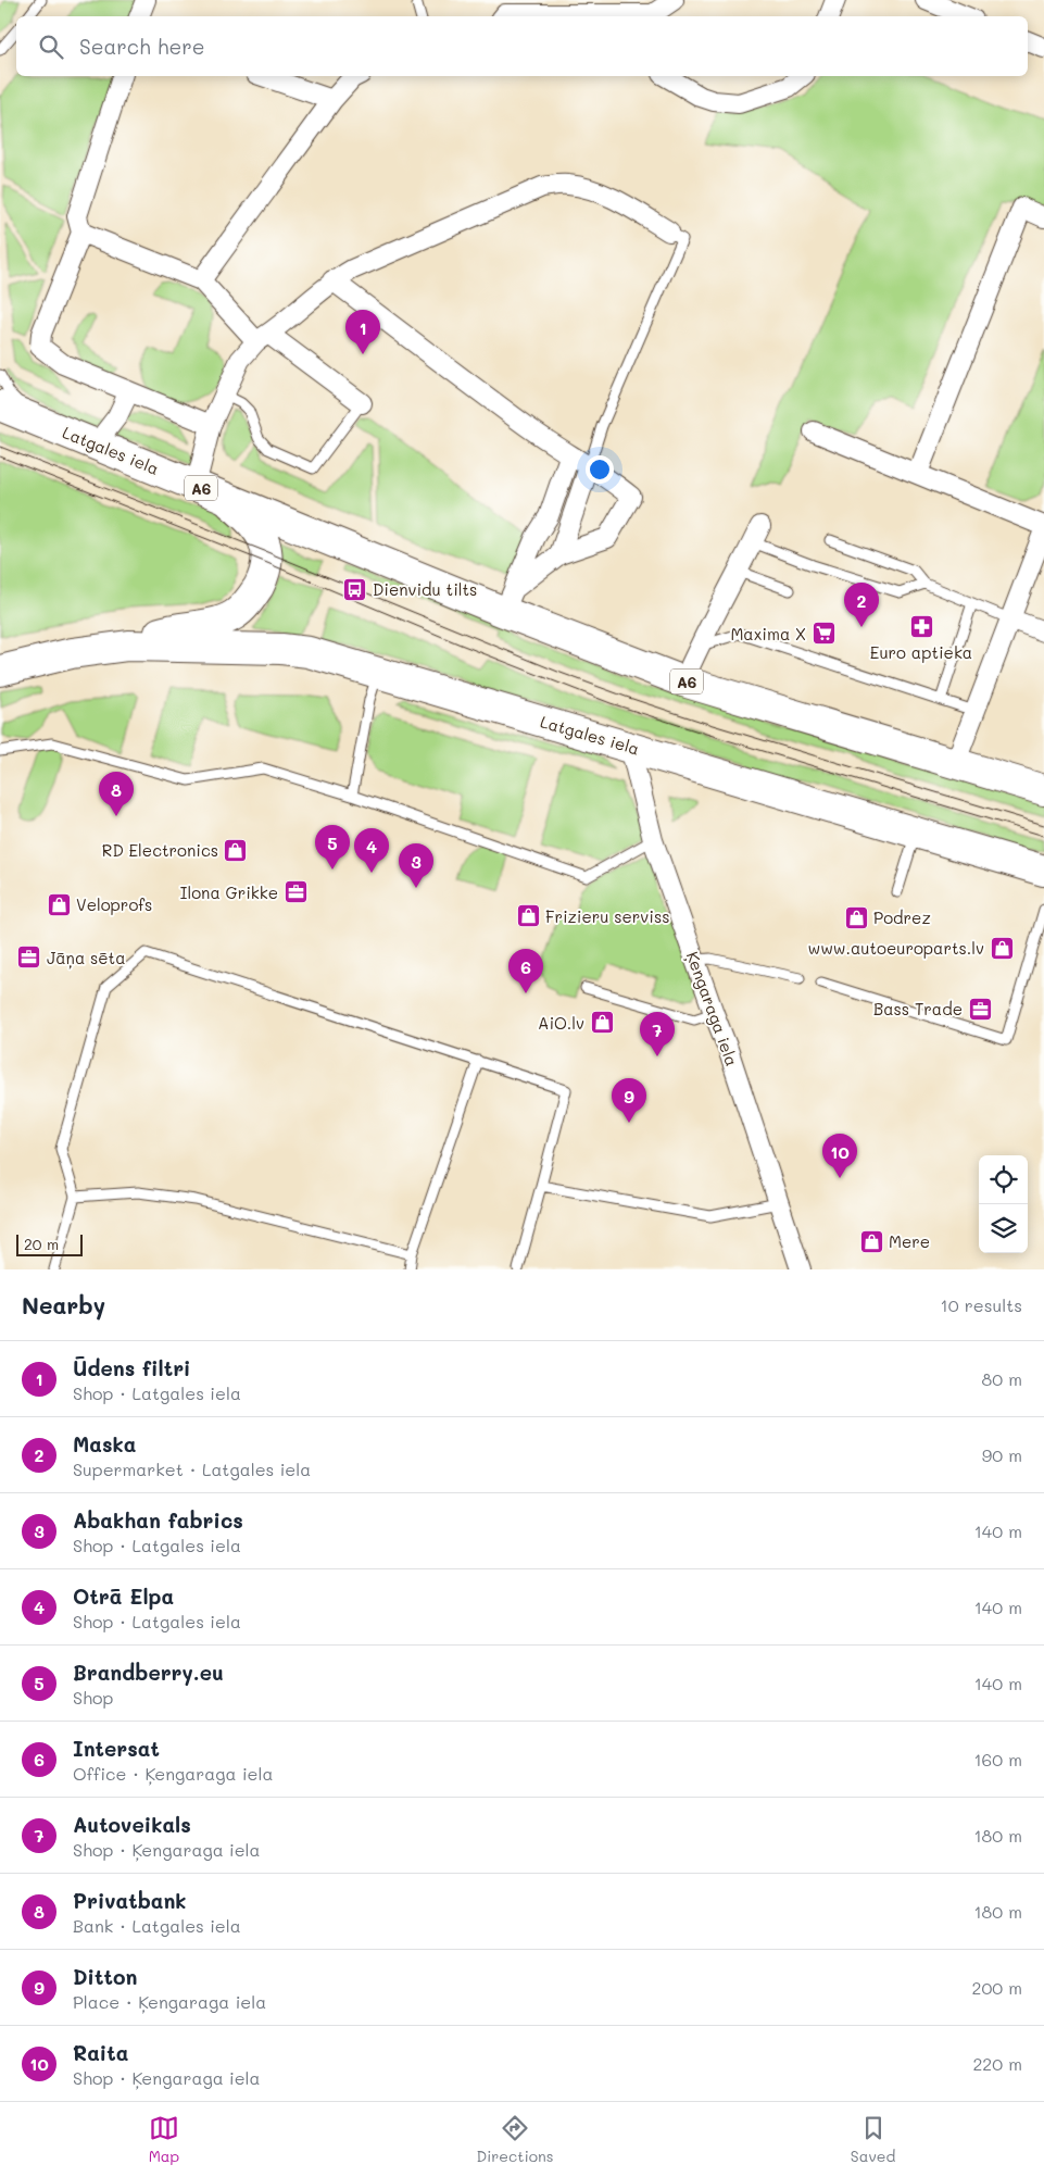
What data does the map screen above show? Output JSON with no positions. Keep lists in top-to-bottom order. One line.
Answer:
{"streets":{"highway":["Latgales iela","A6"],"street":["Ķengaraga iela"]},"crossings":[["Latgales iela","Ķengaraga iela"]],"places":{"bus stop":["Dienvidu tilts"],"pharmacy":["Euro aptieka"],"supermarket":["Maxima X"],"shop":["RD Electronics","Veloprofs","Frizieru serviss","Podrez","www.autoeuroparts.lv","AiO.lv","Mere"],"office":["Ilona Grikke","Jāņa sēta","Bass Trade"]},"scale_bar":"20 m","page":{"search":"Search here","pins":["1","2","8","5","4","3","6","7","9","10"],"scale":"20 m","heading":["Nearby","10 results"],"list":[{"mark":"1","name":"Ūdens filtri","note":"Shop · Latgales iela","value":"80 m"},{"mark":"2","name":"Maska","note":"Supermarket · Latgales iela","value":"90 m"},{"mark":"3","name":"Abakhan fabrics","note":"Shop · Latgales iela","value":"140 m"},{"mark":"4","name":"Otrā Elpa","note":"Shop · Latgales iela","value":"140 m"},{"mark":"5","name":"Brandberry.eu","note":"Shop","value":"140 m"},{"mark":"6","name":"Intersat","note":"Office · Ķengaraga iela","value":"160 m"},{"mark":"7","name":"Autoveikals","note":"Shop · Ķengaraga iela","value":"180 m"},{"mark":"8","name":"Privatbank","note":"Bank · Latgales iela","value":"180 m"},{"mark":"9","name":"Ditton","note":"Place · Ķengaraga iela","value":"200 m"},{"mark":"10","name":"Raita","note":"Shop · Ķengaraga iela","value":"220 m"}],"nav":["Map","Directions","Saved"]}}
